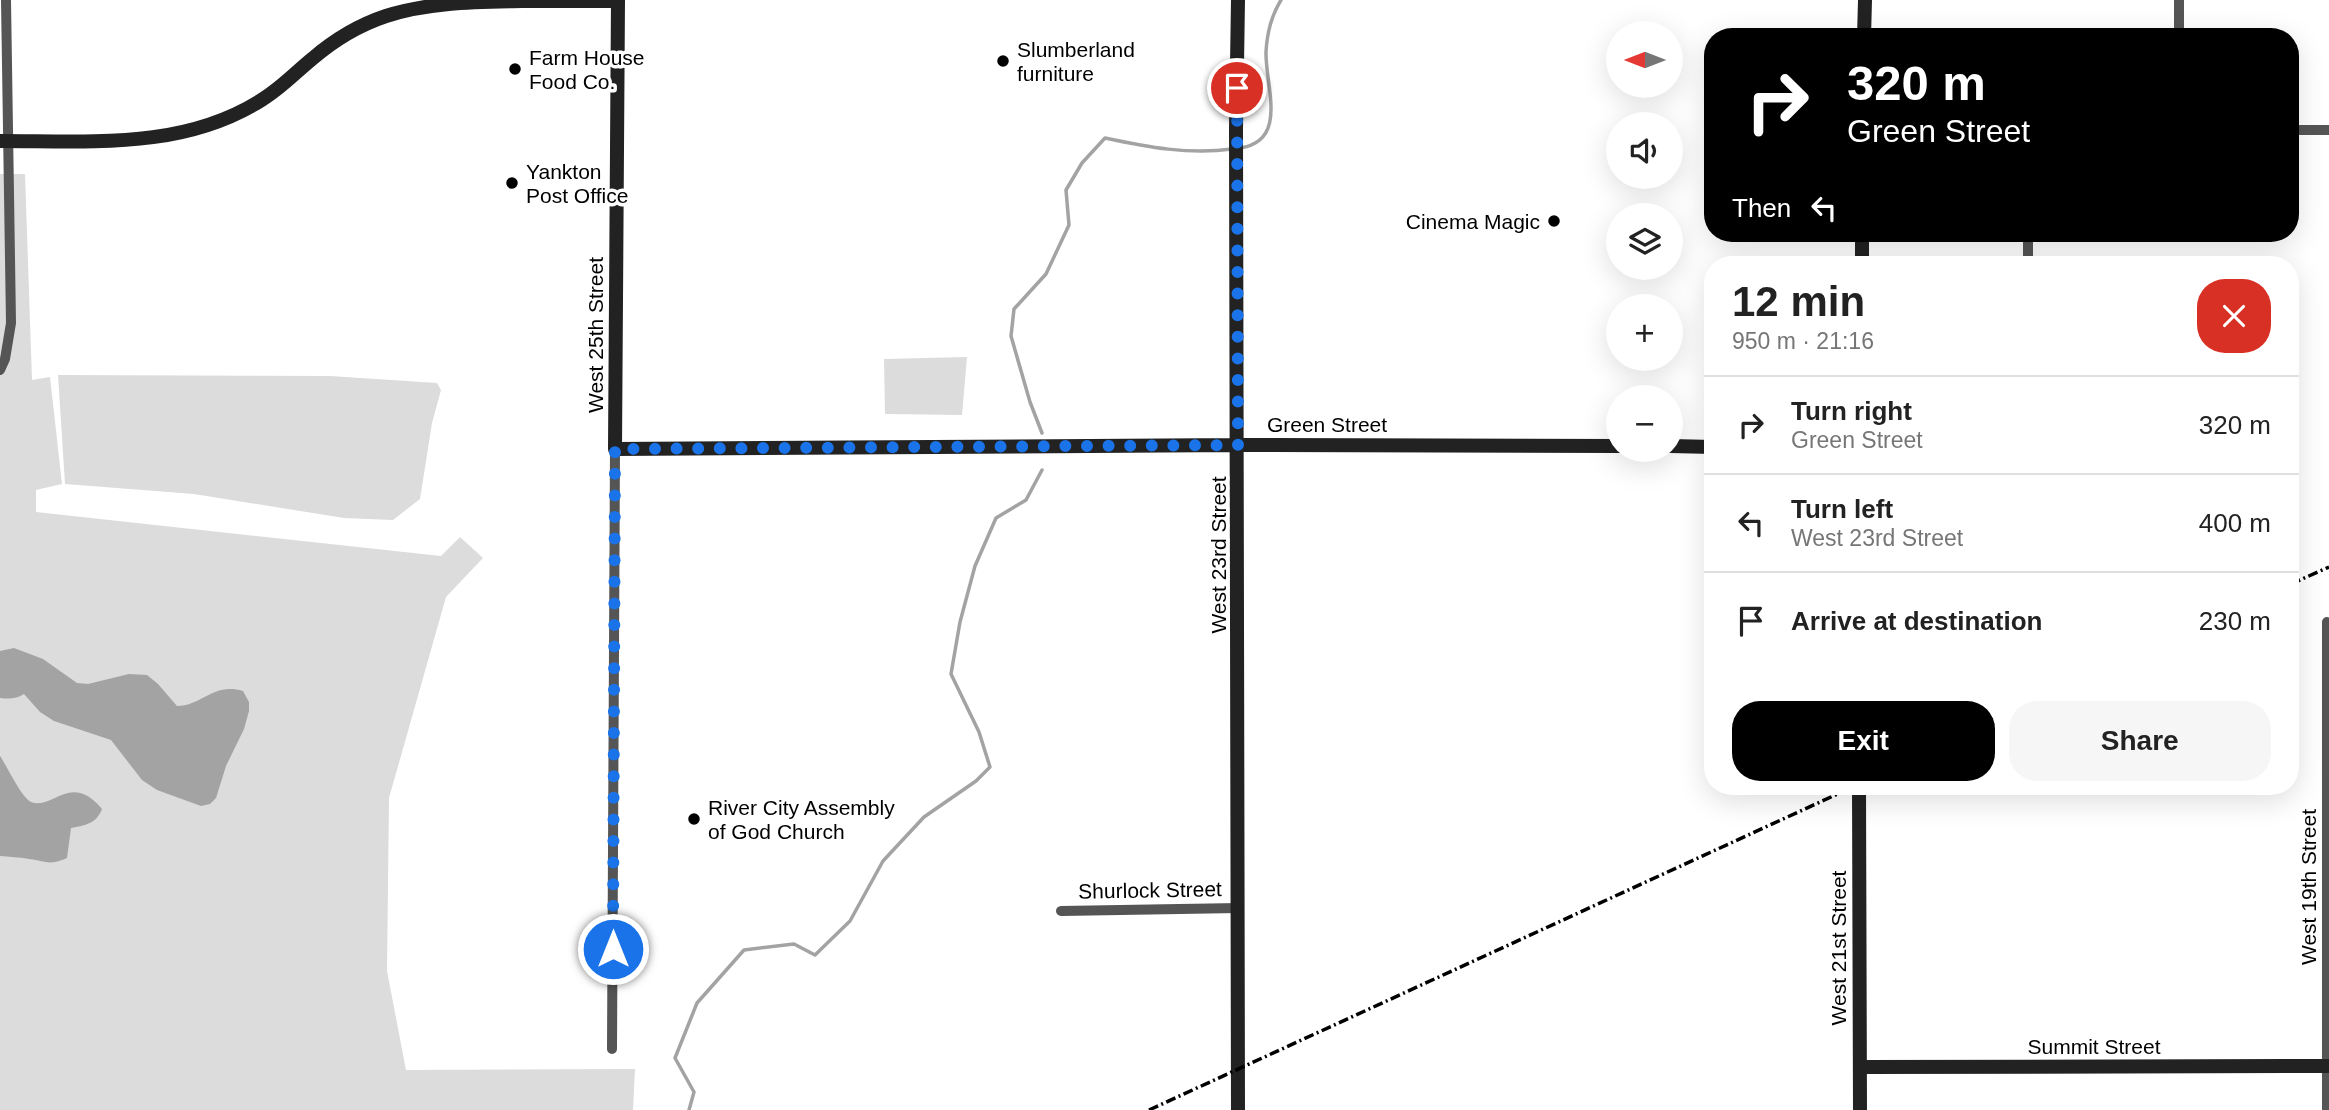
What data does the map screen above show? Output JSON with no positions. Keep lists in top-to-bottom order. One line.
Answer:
{"streets":{"street":["West 25th Street","Green Street","West 23rd Street","West 19th Street","Shurlock Street","West 21st Street","Summit Street"]},"crossings":[["West 25th Street","Green Street"],["Green Street","West 23rd Street"],["West 23rd Street","Shurlock Street"],["West 19th Street","Summit Street"],["West 21st Street","Summit Street"]],"places":["Slumberland furniture","Farm House Food Co.","Yankton Post Office","Cinema Magic","River City Assembly of God Church"],"north":"left","page":{"map_buttons":["+","−"],"turn":["320 m","Green Street"],"then":"Then","heading":["12 min","950 m · 21:16"],"list":[{"name":"Turn right","note":"Green Street","value":"320 m"},{"name":"Turn left","note":"West 23rd Street","value":"400 m"},{"name":"Arrive at destination","value":"230 m"}],"buttons":["Exit","Share"]}}
